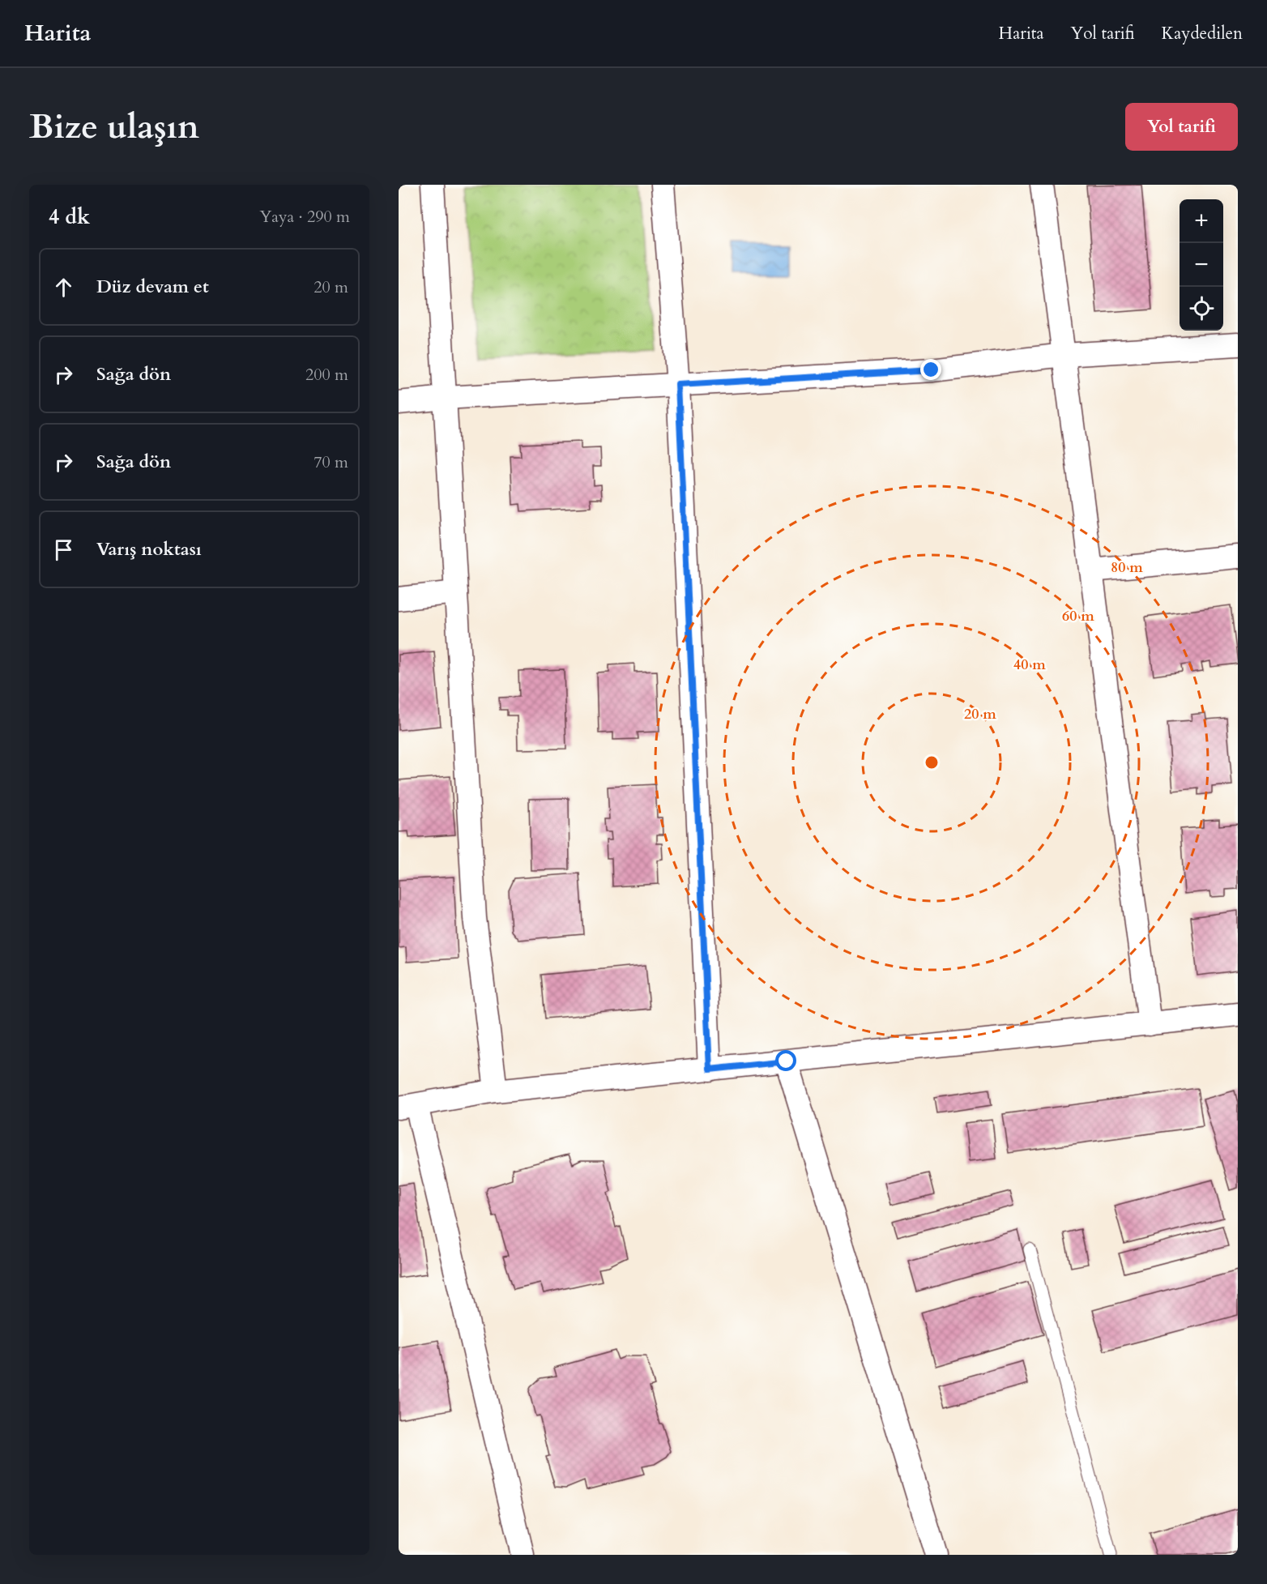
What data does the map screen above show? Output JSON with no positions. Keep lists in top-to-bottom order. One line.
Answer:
{"page":{"header":"Harita","nav":["Harita","Yol tarifi","Kaydedilen"],"buttons":"Yol tarifi","title":"Bize ulaşın","heading":["4 dk","Yaya · 290 m"],"map_buttons":["+","−"],"list":[["Düz devam et","20 m"],["Sağa dön","200 m"],["Sağa dön","70 m"],"Varış noktası"]},"rings":["80 m","60 m","40 m","20 m"]}
